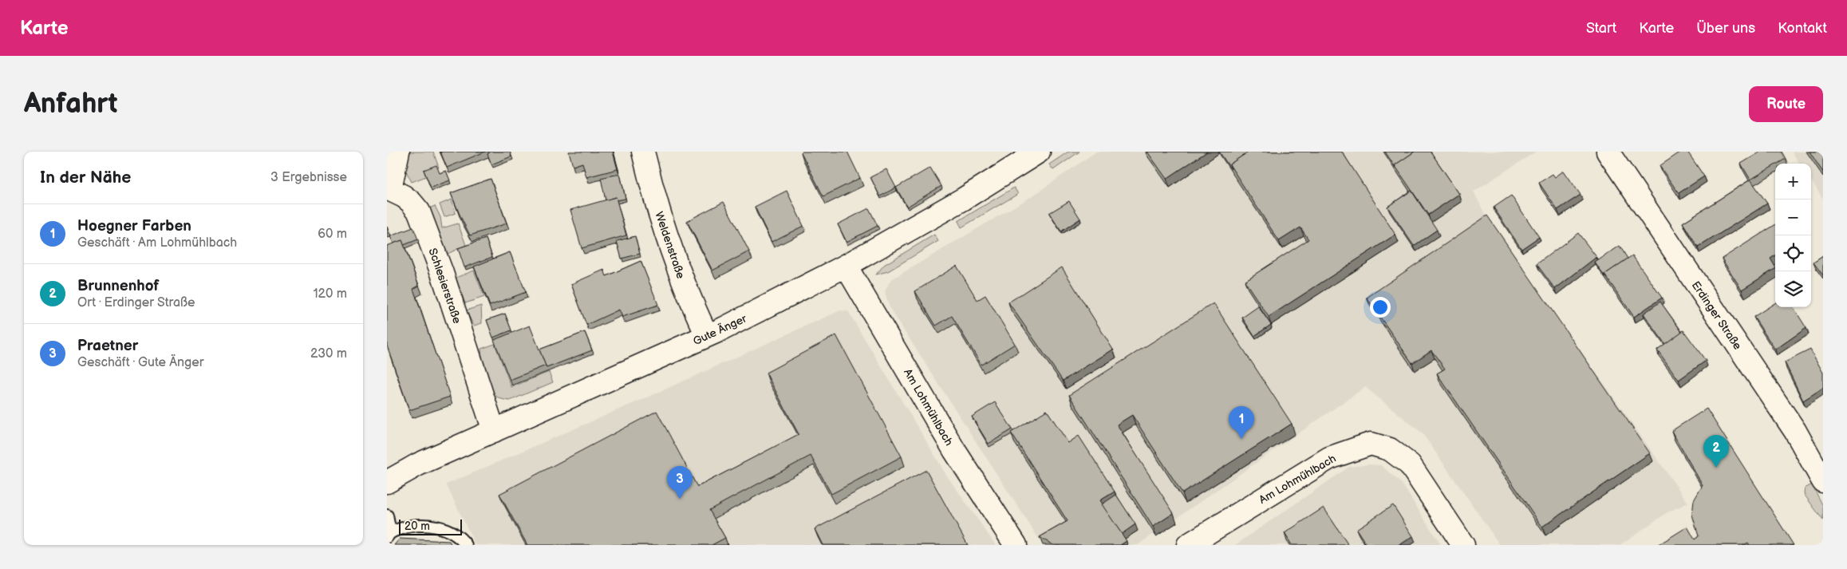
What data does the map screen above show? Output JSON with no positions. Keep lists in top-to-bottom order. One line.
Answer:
{"streets":{"street":["Weldenstraße","Schlesierstraße","Erdinger Straße","Gute Änger","Am Lohmühlbach"]},"crossings":[["Weldenstraße","Gute Änger"],["Schlesierstraße","Gute Änger"],["Gute Änger","Am Lohmühlbach"]],"scale_bar":"20 m","page":{"header":"Karte","nav":["Start","Karte","Über uns","Kontakt"],"buttons":"Route","title":"Anfahrt","heading":["In der Nähe","3 Ergebnisse"],"map_buttons":["+","−"],"list":[{"mark":"1","name":"Hoegner Farben","note":"Geschäft · Am Lohmühlbach","value":"60 m"},{"mark":"2","name":"Brunnenhof","note":"Ort · Erdinger Straße","value":"120 m"},{"mark":"3","name":"Praetner","note":"Geschäft · Gute Änger","value":"230 m"}],"pins":["1","2","3"],"scale":"20 m"}}
